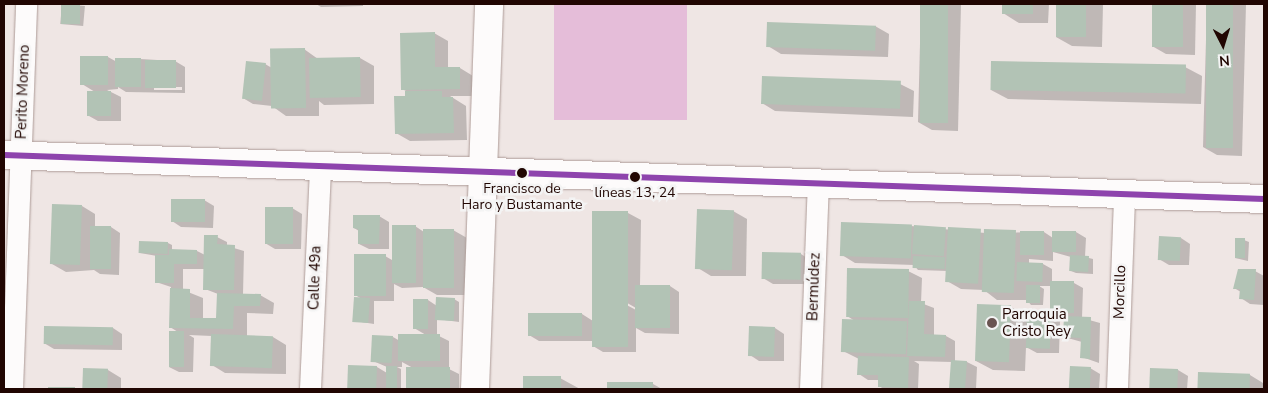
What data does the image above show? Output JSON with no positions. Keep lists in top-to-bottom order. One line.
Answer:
{"streets":{"street":["Perito Moreno","Calle 49a","Bermúdez","Morcillo"]},"places":["Francisco de Haro y Bustamante","líneas 13, 24","Parroquia Cristo Rey"],"north":"bottom"}
